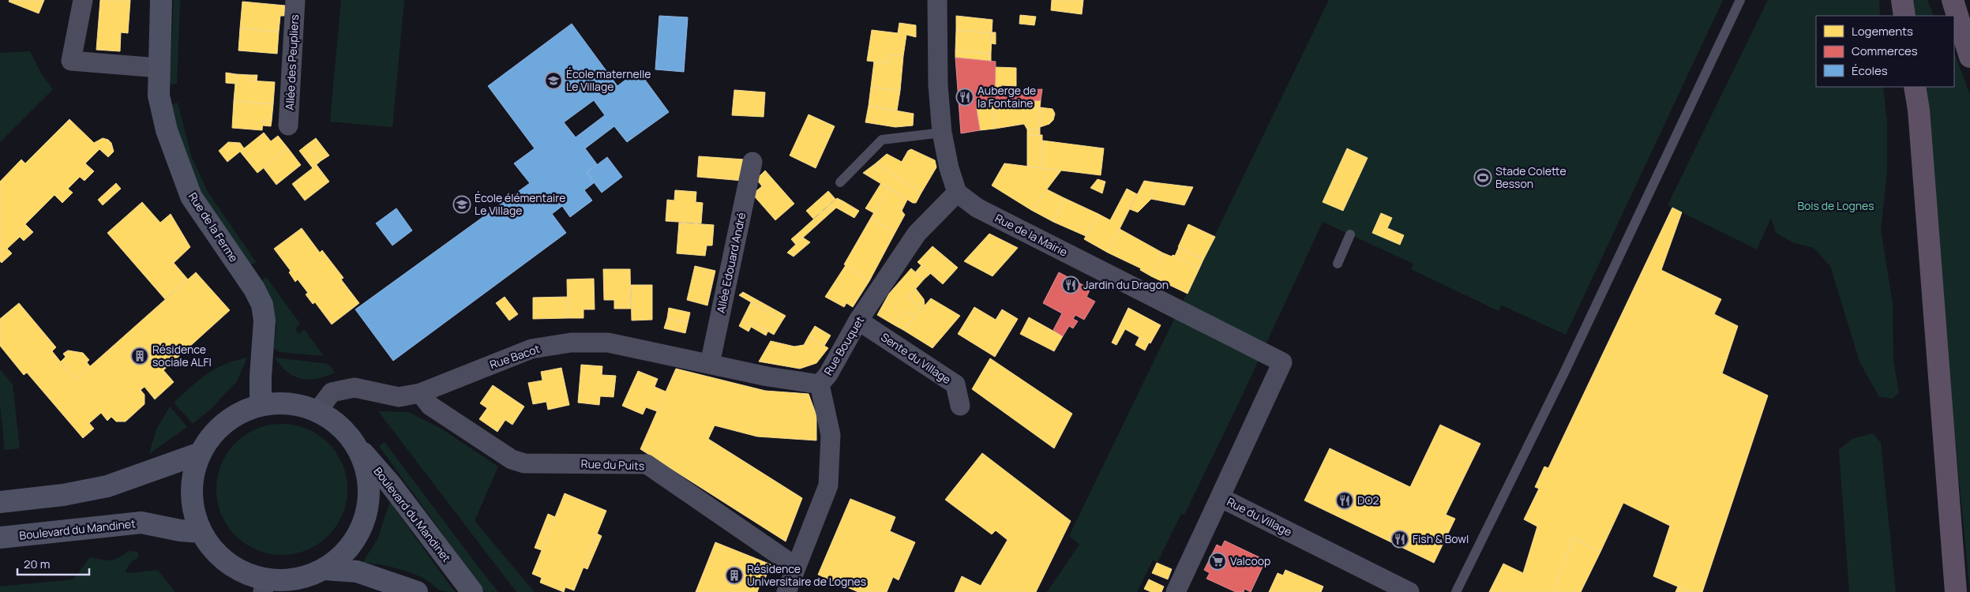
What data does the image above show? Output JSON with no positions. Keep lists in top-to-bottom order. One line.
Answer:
{"streets":{"street":["Allée des Peupliers","Rue de la Ferme","Rue de la Mairie","Allée Edouard André","Rue Bouquet","Rue Bacot","Sente du Village","Rue du Puits","Boulevard du Mandinet","Rue du Village"]},"crossings":[["Rue de la Mairie","Rue Bouquet"],["Rue de la Mairie","Rue du Village"],["Allée Edouard André","Rue Bacot"],["Rue Bouquet","Rue Bacot"],["Rue Bouquet","Sente du Village"],["Rue Bouquet","Rue du Puits"],["Rue Bacot","Rue du Puits"]],"parks":["Bois de Lognes"],"places":{"school or university":["École maternelle Le Village","École élémentaire Le Village"],"restaurant":["Auberge de la Fontaine","Jardin du Dragon","DO2","Fish & Bowl"],"sports":["Stade Colette Besson"],"building":["Résidence sociale ALFI","Résidence Universitaire de Lognes"],"supermarket":["Valcoop"]},"legend":["Logements","Commerces","Écoles"],"scale_bar":"20 m"}
